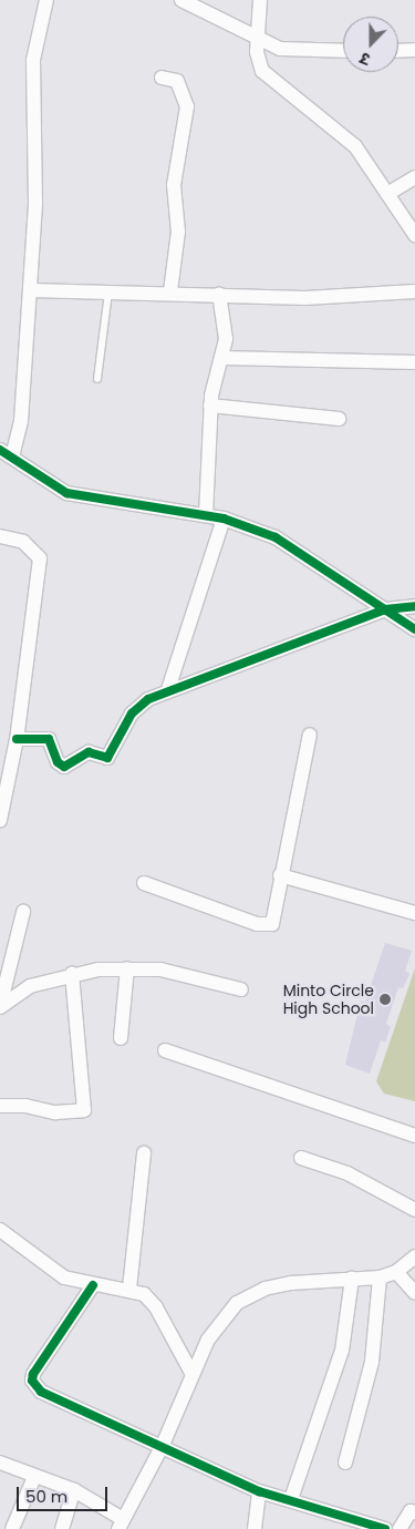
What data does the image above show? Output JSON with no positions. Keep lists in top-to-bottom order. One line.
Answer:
{"places":["Minto Circle High School"],"scale_bar":"50 m","north":"bottom"}
